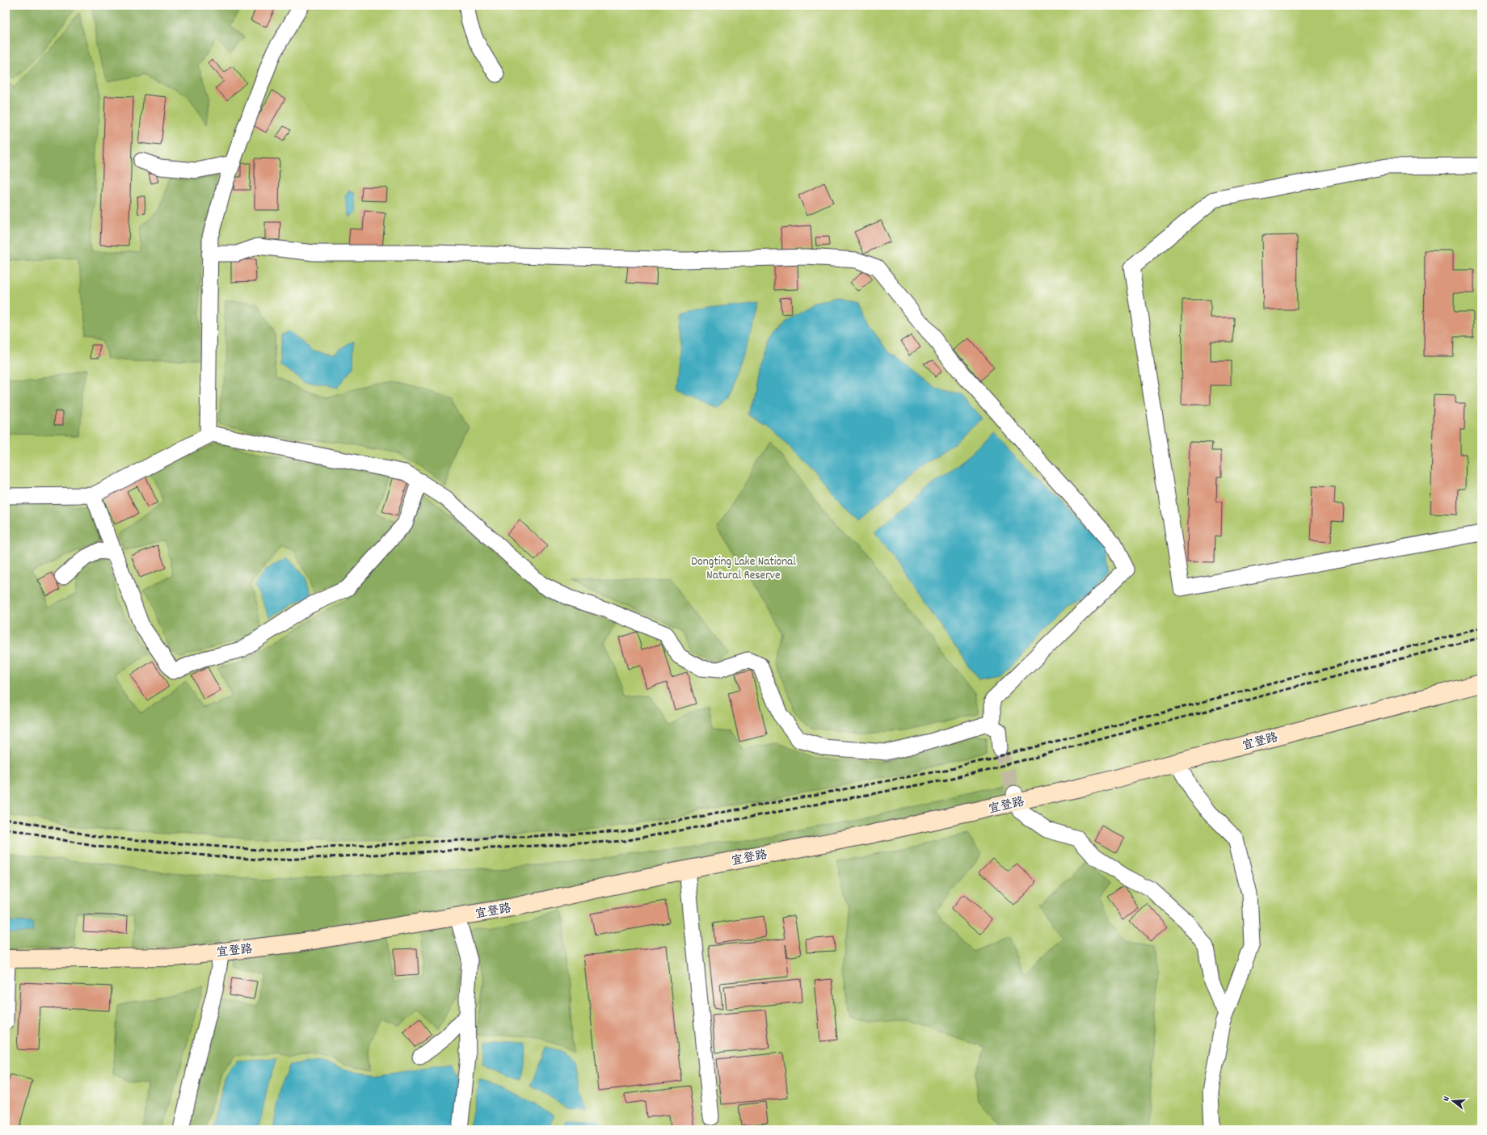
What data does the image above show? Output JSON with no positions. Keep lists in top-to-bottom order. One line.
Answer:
{"streets":{"street":["宜登路"]},"parks":["Dongting Lake National Natural Reserve"],"north":"left"}
